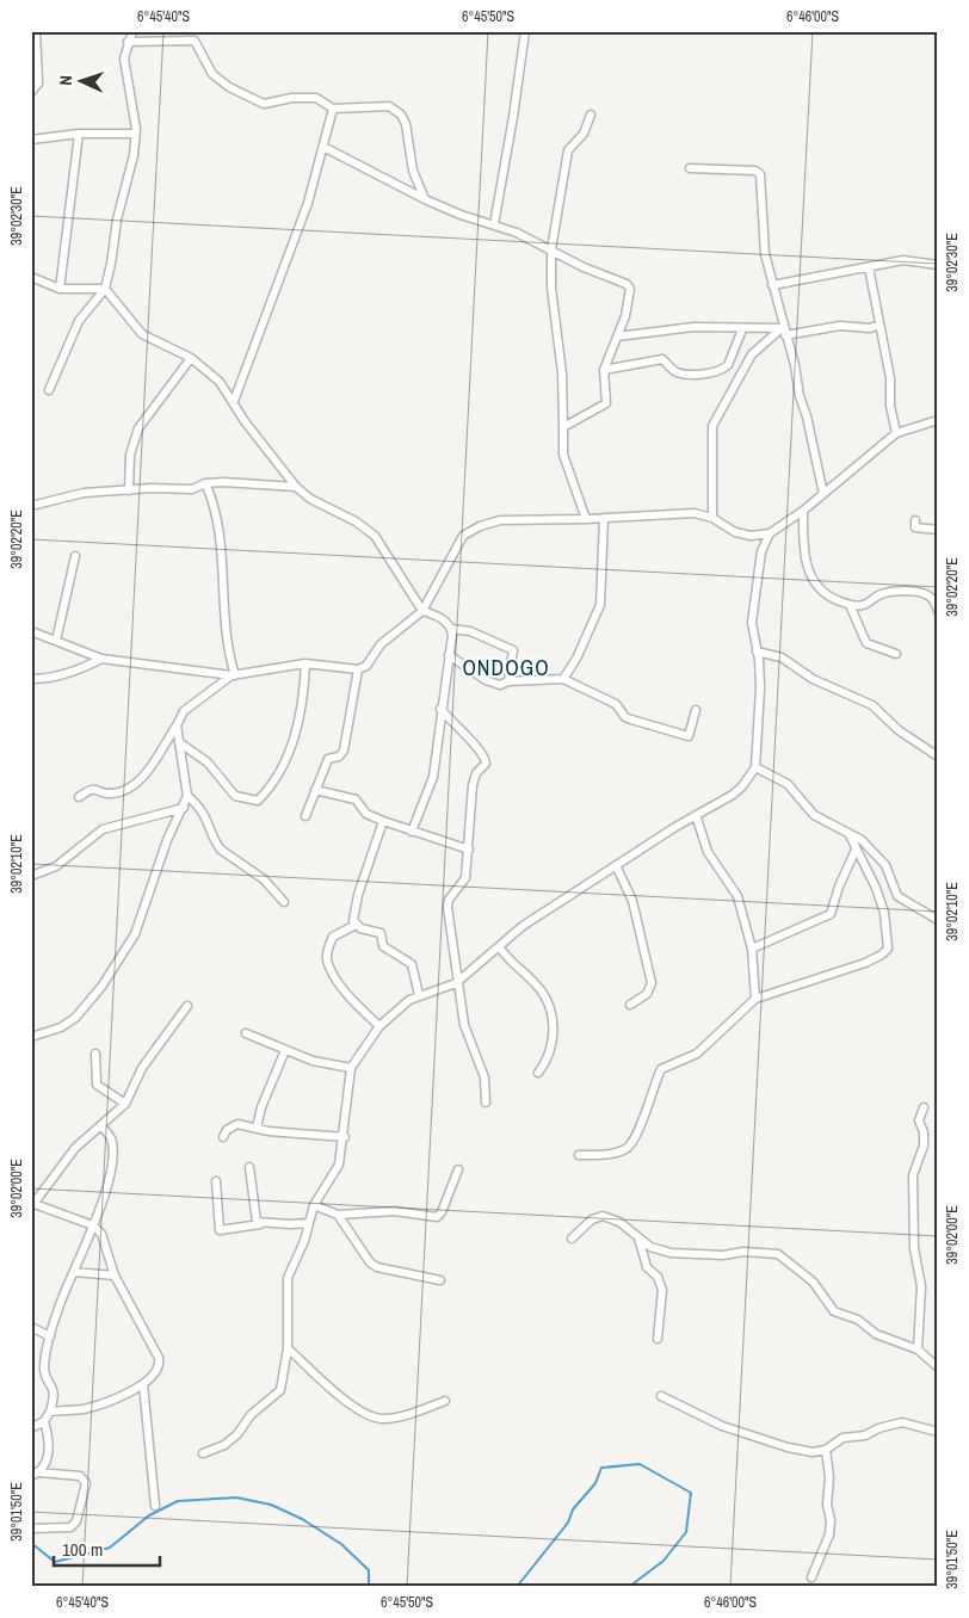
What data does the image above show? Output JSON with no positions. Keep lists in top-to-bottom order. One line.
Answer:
{"districts":["ONDOGO"],"scale_bar":"100 m","north":"left","coordinates":["6°45'40\"S","6°45'50\"S","6°46'00\"S","39°02'30\"E","39°02'20\"E","39°02'10\"E","39°02'00\"E","39°01'50\"E"]}
